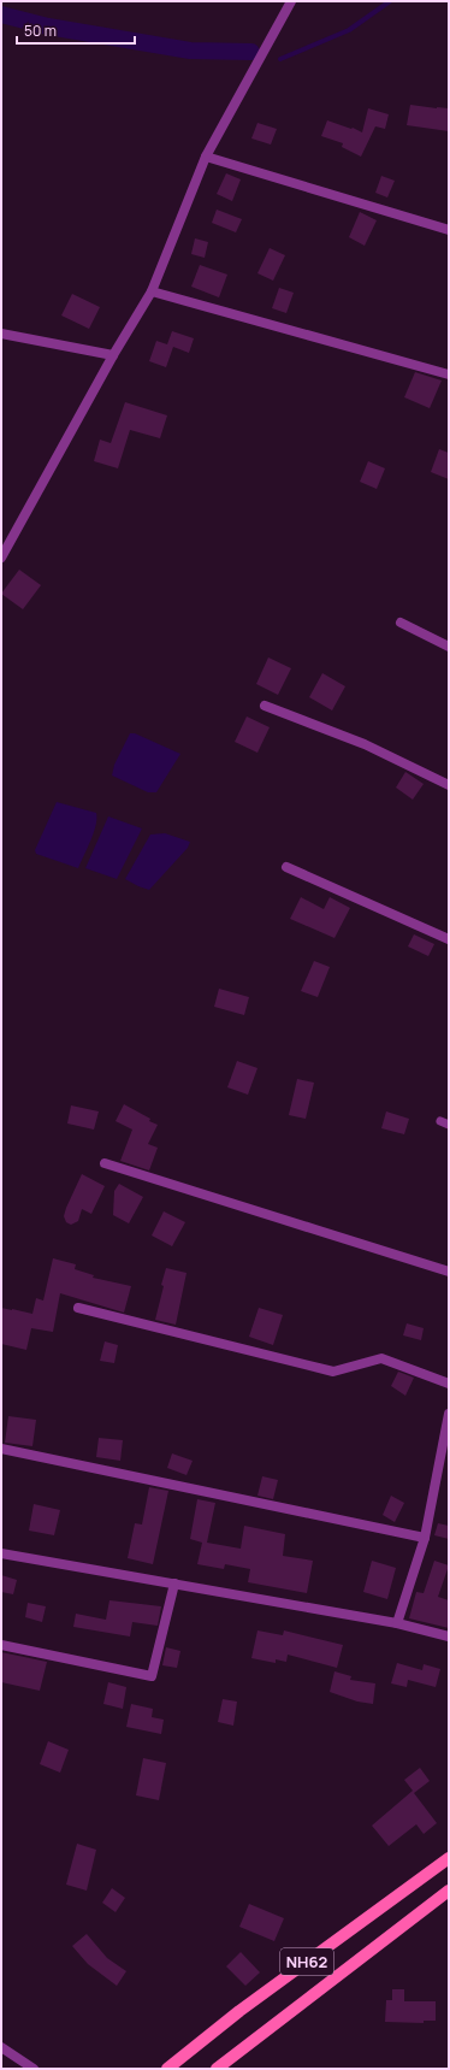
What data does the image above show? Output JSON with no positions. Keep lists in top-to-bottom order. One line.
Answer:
{"streets":{"main road":["NH62"]},"scale_bar":"50 m"}
